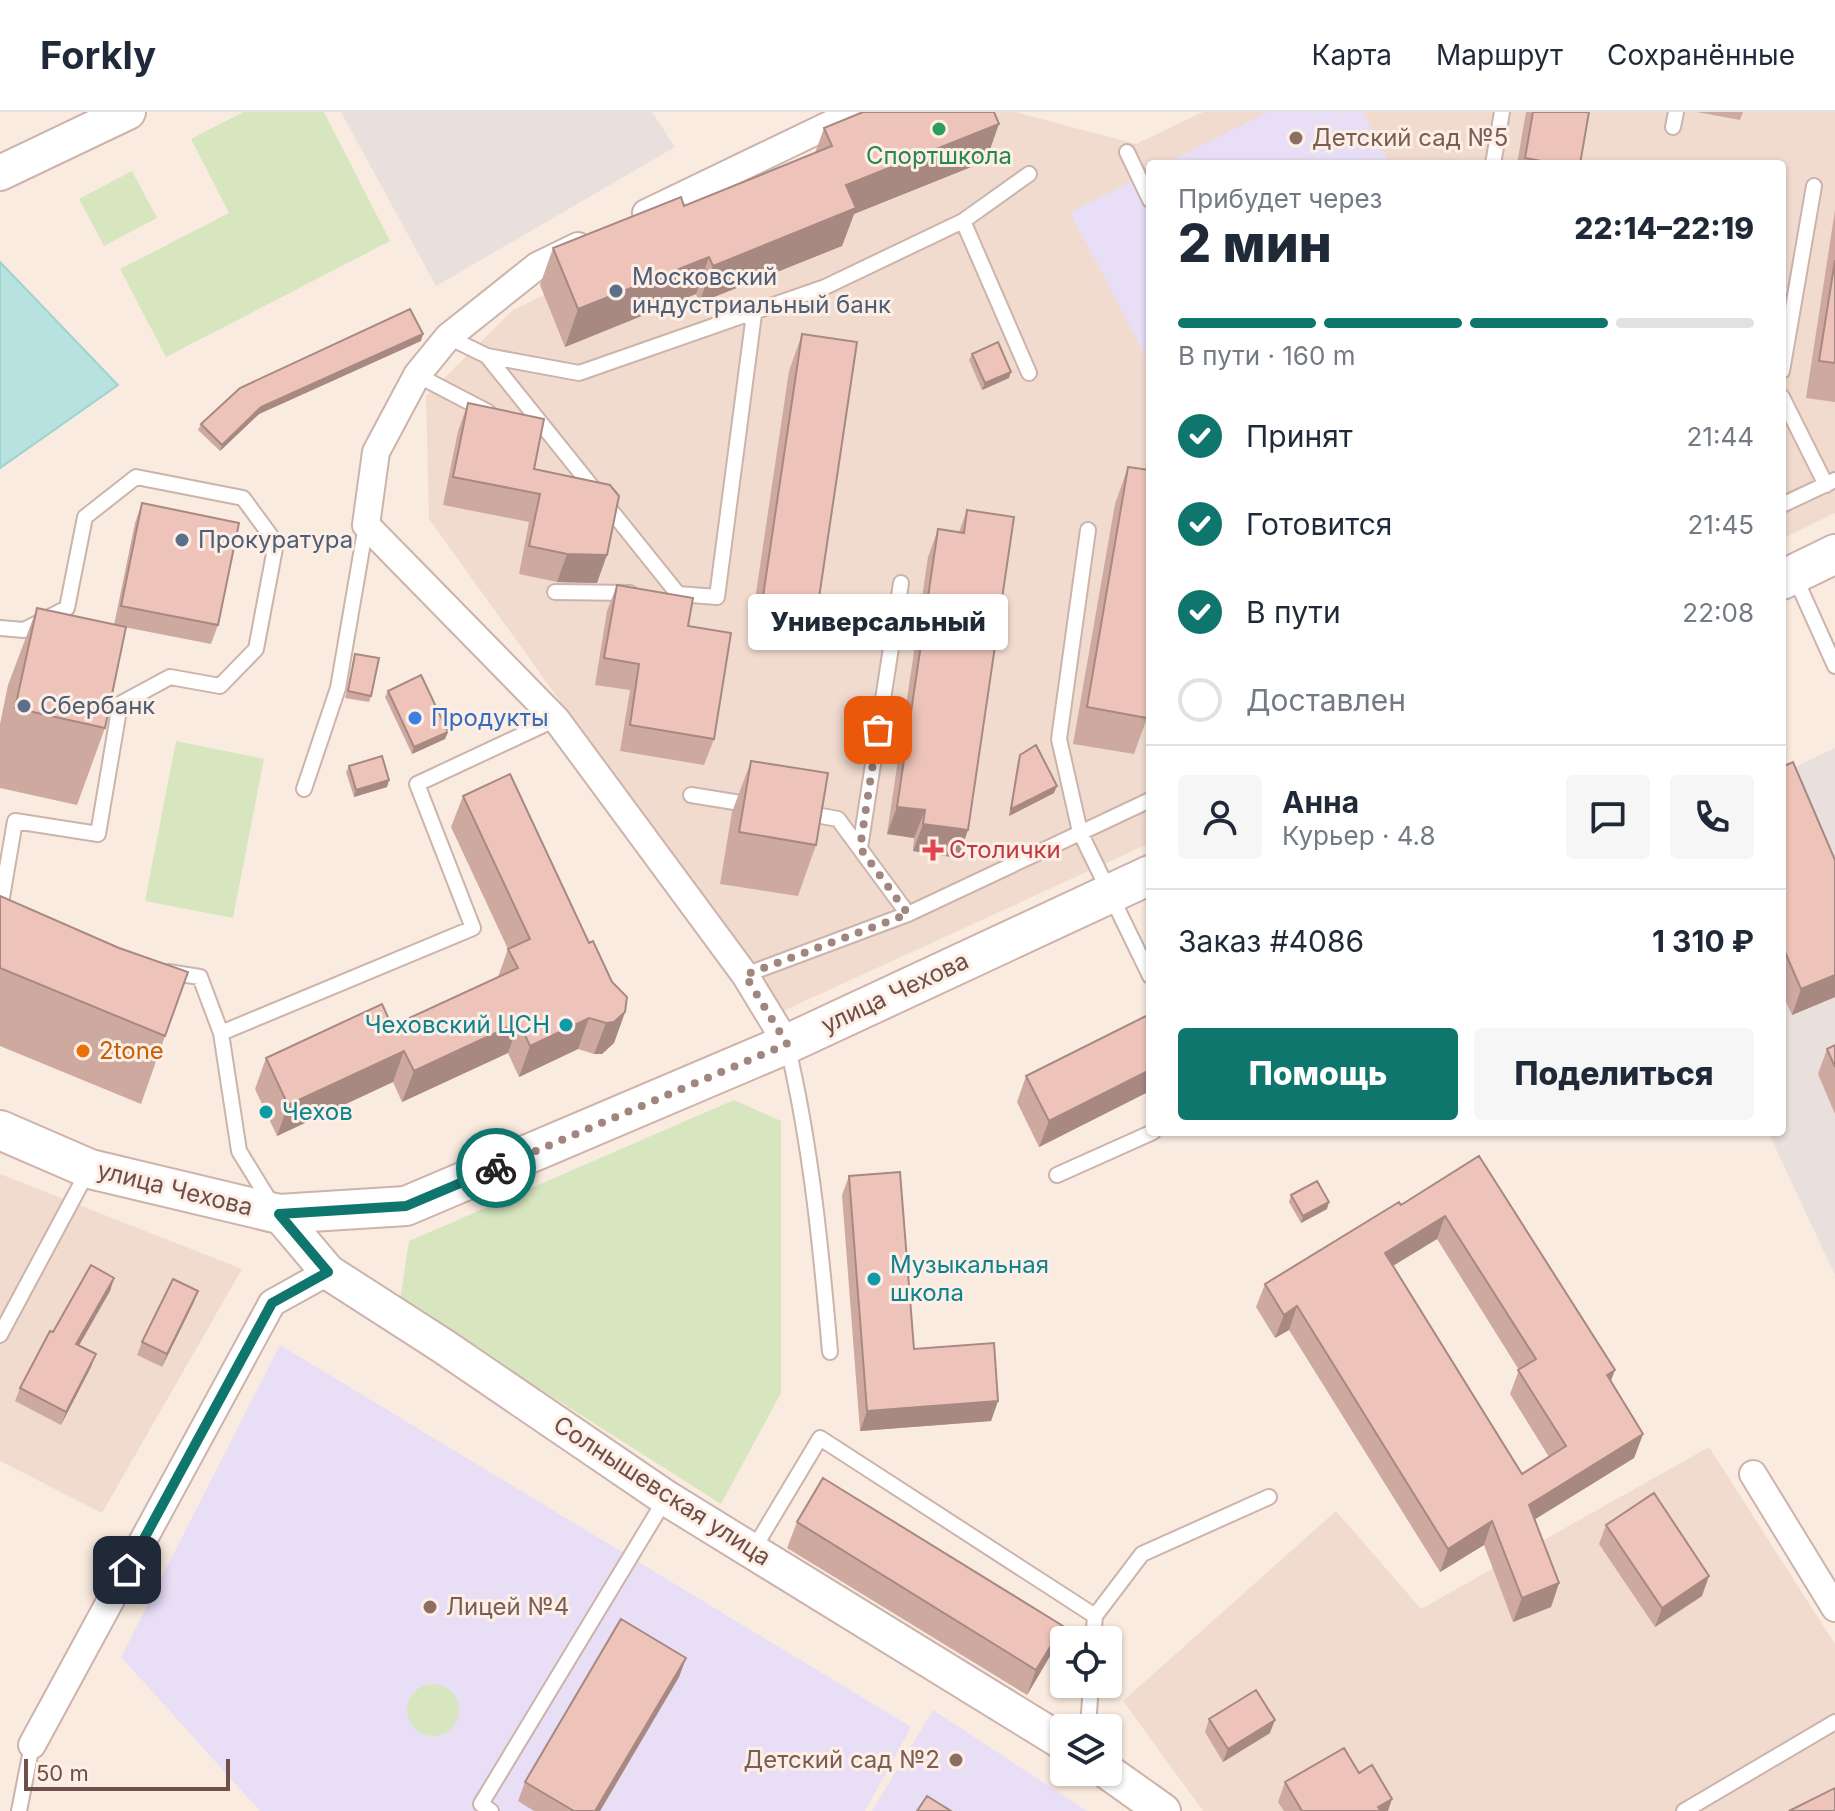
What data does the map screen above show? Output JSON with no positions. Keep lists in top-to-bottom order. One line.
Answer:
{"streets":{"main road":["улица Чехова"],"street":["Солнышевская улица"]},"crossings":[["улица Чехова","Солнышевская улица"]],"places":{"other":["Спортшкола","Детский сад №5","Московский индустриальный банк","Прокуратура","Сбербанк","Продукты","Универсальный","Чеховский ЦСН","2tone","Чехов","Музыкальная школа","Лицей №4","Детский сад №2"],"health":["Столички"]},"scale_bar":"50 m","page":{"header":"Forkly","nav":["Карта","Маршрут","Сохранённые"],"heading":["2 мин","Прибудет через","22:14–22:19"],"panel":["Анна","Курьер · 4.8","Заказ #4086","1 310 ₽"],"bar":"В пути · 160 m","list":[["Принят","21:44"],["Готовится","21:45"],["В пути","22:08"],"Доставлен"],"bubble":"Универсальный","buttons":["Помощь","Поделиться"],"scale":"50 m"}}
